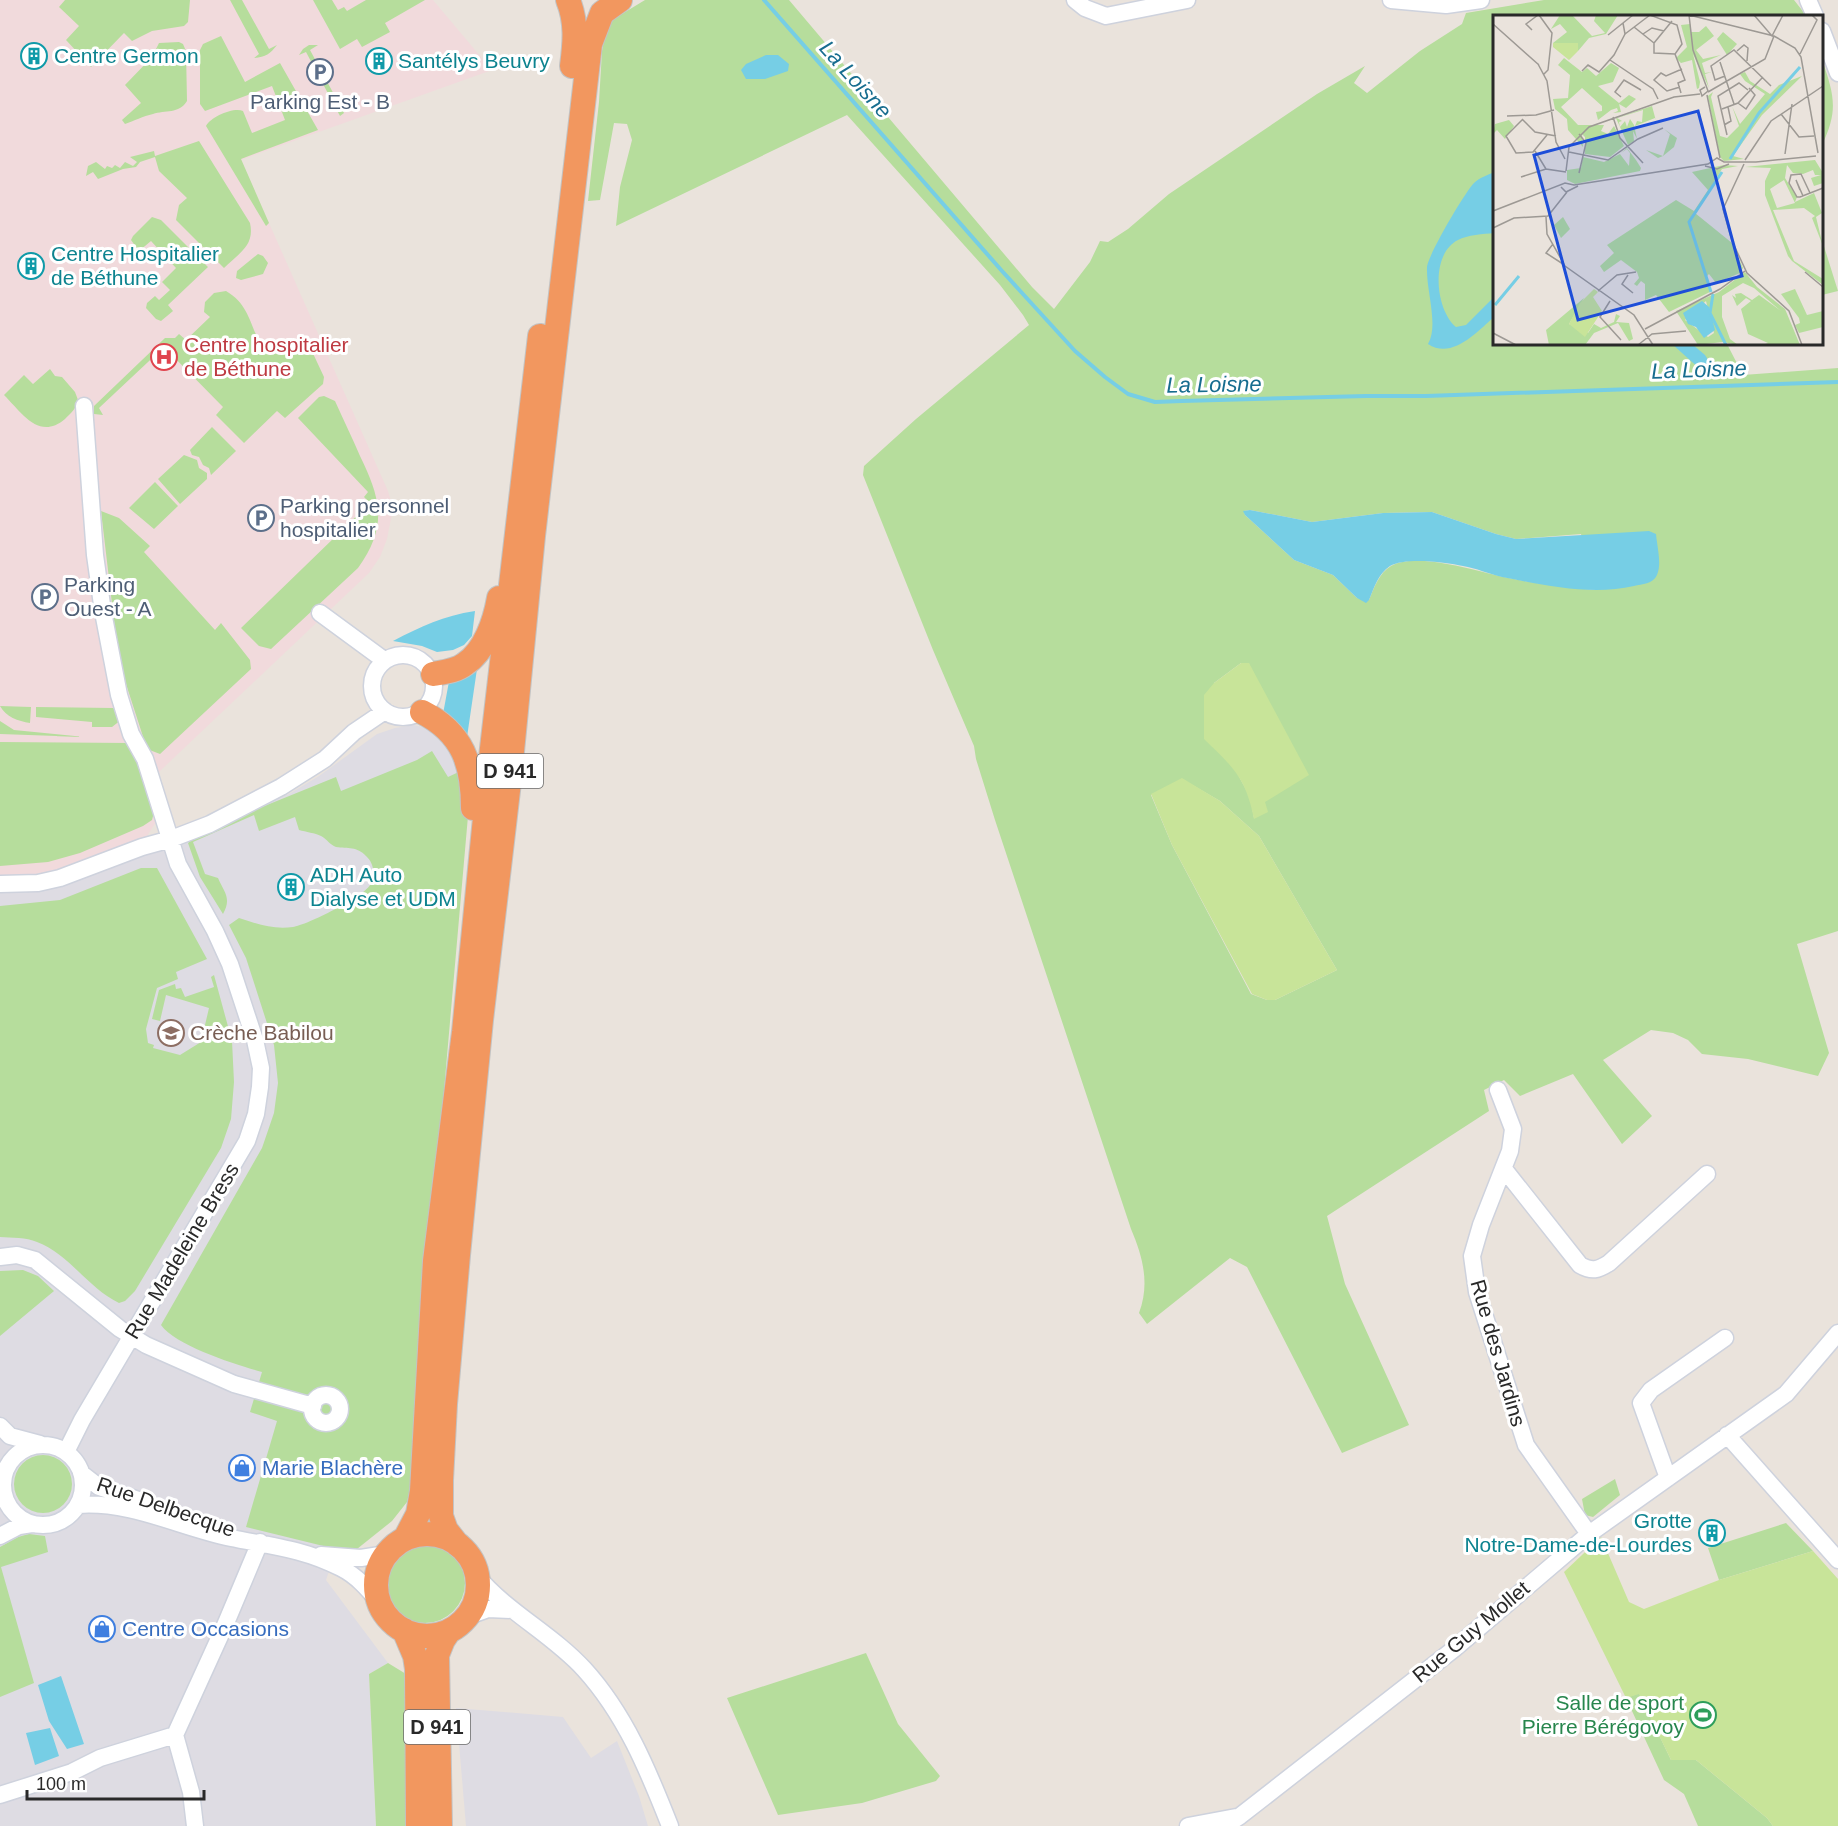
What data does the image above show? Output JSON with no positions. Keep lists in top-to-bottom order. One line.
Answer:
{"streets":{"highway":["D 941"],"street":["Rue Madeleine Bress","Rue des Jardins","Rue Delbecque","Rue Guy Mollet"]},"crossings":[["D 941","Rue Delbecque"],["Rue Madeleine Bress","Rue Delbecque"],["Rue des Jardins","Rue Guy Mollet"]],"water":["La Loisne"],"places":{"building":["Centre Germon","Santélys Beuvry","Centre Hospitalier de Béthune","ADH Auto Dialyse et UDM","Grotte Notre-Dame-de-Lourdes"],"parking":["Parking Est - B","Parking personnel hospitalier","Parking Ouest - A"],"hospital":["Centre hospitalier de Béthune"],"school or university":["Crèche Babilou"],"shop":["Marie Blachère","Centre Occasions"],"sports":["Salle de sport Pierre Bérégovoy"]},"scale_bar":"100 m"}
